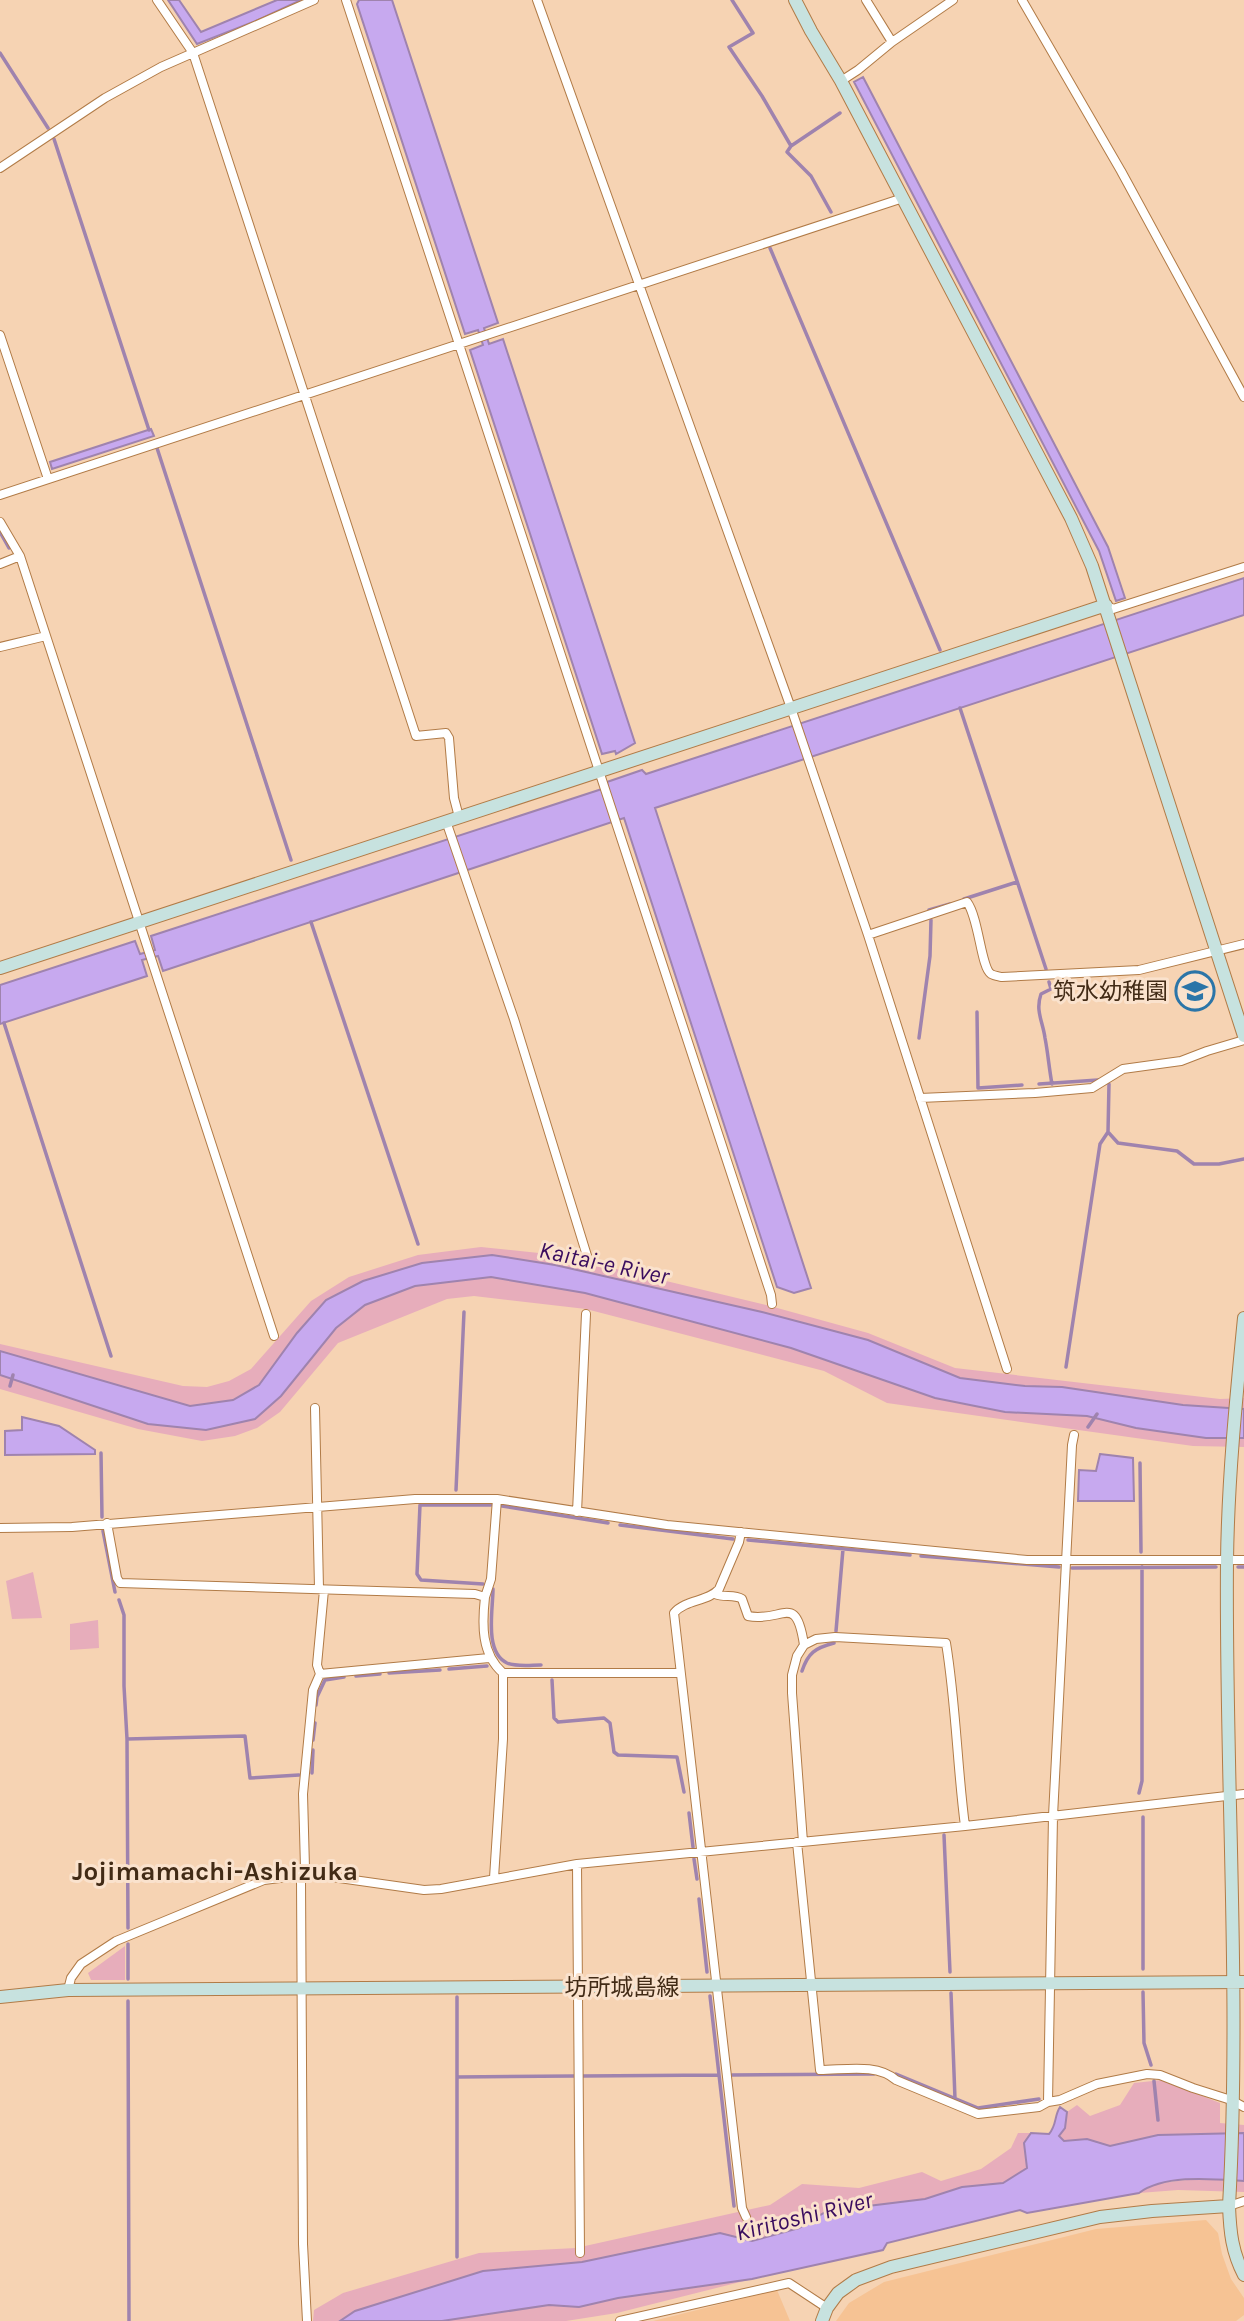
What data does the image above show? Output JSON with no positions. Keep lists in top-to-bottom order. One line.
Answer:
{"streets":{"street":["坊所城島線"]},"districts":["Jojimamachi-Ashizuka"],"water":["Kaitai-e River","Kiritoshi River"],"places":{"school or university":["筑水幼稚園"]}}
